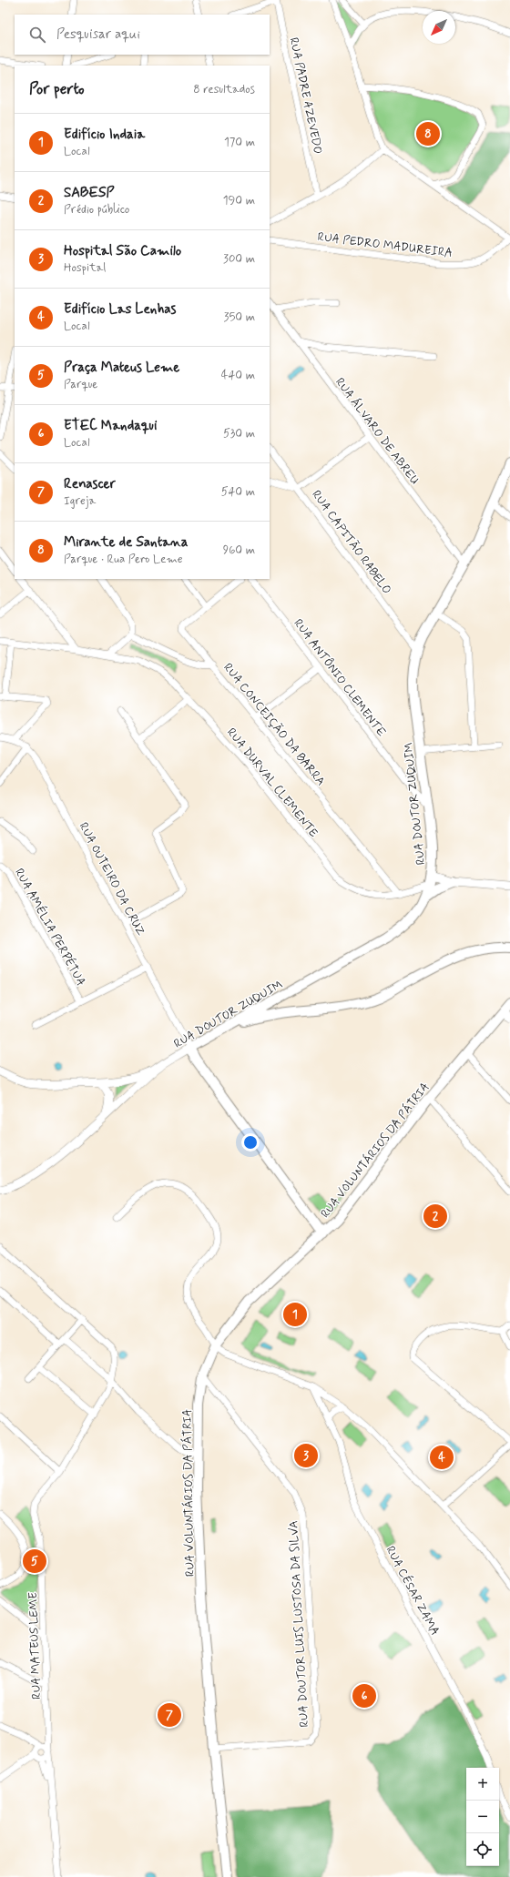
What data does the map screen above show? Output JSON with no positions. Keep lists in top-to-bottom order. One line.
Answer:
{"streets":{"main road":["RUA DOUTOR ZUQUIM","RUA VOLUNTÁRIOS DA PÁTRIA"],"street":["RUA PADRE AZEVEDO","RUA PEDRO MADUREIRA","RUA ÁLVARO DE ABREU","RUA CAPITÃO RABELO","RUA ANTÔNIO CLEMENTE","RUA CONCEIÇÃO DA BARRA","RUA DURVAL CLEMENTE","RUA OUTEIRO DA CRUZ","RUA AMÉLIA PERPÉTUA","RUA CÉSAR ZAMA","RUA DOUTOR LUIS LUSTOSA DA SILVA","RUA MATEUS LEME"]},"crossings":[["RUA ÁLVARO DE ABREU","RUA DOUTOR ZUQUIM"],["RUA CAPITÃO RABELO","RUA DOUTOR ZUQUIM"],["RUA ANTÔNIO CLEMENTE","RUA DOUTOR ZUQUIM"],["RUA CONCEIÇÃO DA BARRA","RUA DURVAL CLEMENTE"],["RUA DURVAL CLEMENTE","RUA DOUTOR ZUQUIM"],["RUA DOUTOR ZUQUIM","RUA OUTEIRO DA CRUZ"],["RUA VOLUNTÁRIOS DA PÁTRIA","RUA DOUTOR LUIS LUSTOSA DA SILVA"]],"north":"bottom left","page":{"search":"Pesquisar aqui","heading":["Por perto","8 resultados"],"list":[{"mark":"1","name":"Edifício Indaia","note":"Local","value":"170 m"},{"mark":"2","name":"SABESP","note":"Prédio público","value":"190 m"},{"mark":"3","name":"Hospital São Camilo","note":"Hospital","value":"300 m"},{"mark":"4","name":"Edifício Las Lenhas","note":"Local","value":"350 m"},{"mark":"5","name":"Praça Mateus Leme","note":"Parque","value":"440 m"},{"mark":"6","name":"ETEC Mandaqui","note":"Local","value":"530 m"},{"mark":"7","name":"Renascer","note":"Igreja","value":"540 m"},{"mark":"8","name":"Mirante de Santana","note":"Parque · Rua Pero Leme","value":"960 m"}],"pins":["8","2","1","3","4","5","6","7"],"map_buttons":["+","−"]}}
